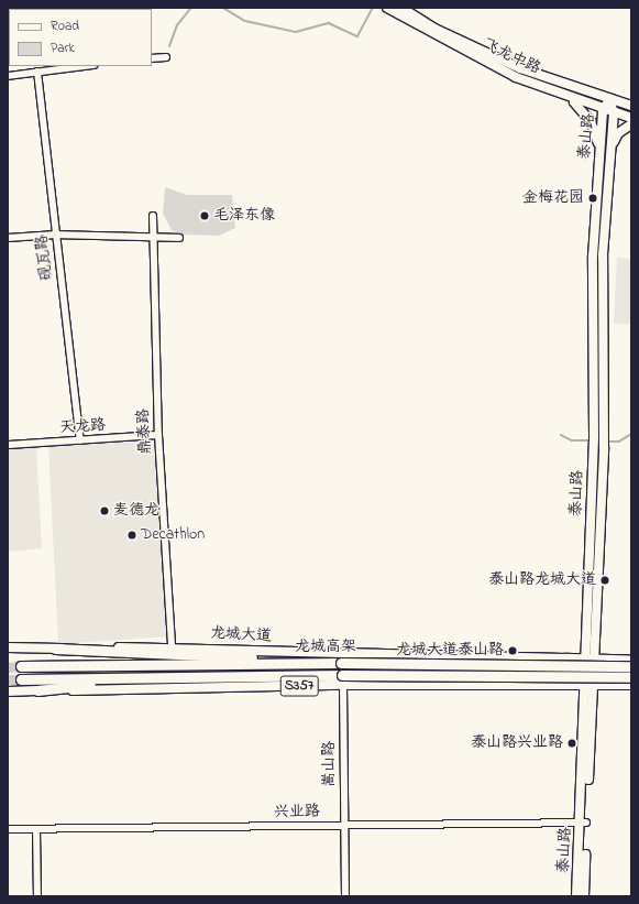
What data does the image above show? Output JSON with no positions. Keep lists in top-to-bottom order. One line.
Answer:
{"streets":{"highway":["龙城高架"],"main road":["飞龙中路","泰山路","龙城大道","S357"],"street":["砚瓦路","天龙路","鼎泰路","嵩山路","兴业路"]},"crossings":[["飞龙中路","泰山路"],["泰山路","龙城大道"],["泰山路","兴业路"],["砚瓦路","天龙路"],["天龙路","鼎泰路"],["鼎泰路","龙城大道"],["龙城高架","嵩山路"],["嵩山路","兴业路"]],"places":["金梅花园","毛泽东像","麦德龙","Decathlon","泰山路龙城大道","龙城大道泰山路","泰山路兴业路"],"legend":["Road","Park"]}
